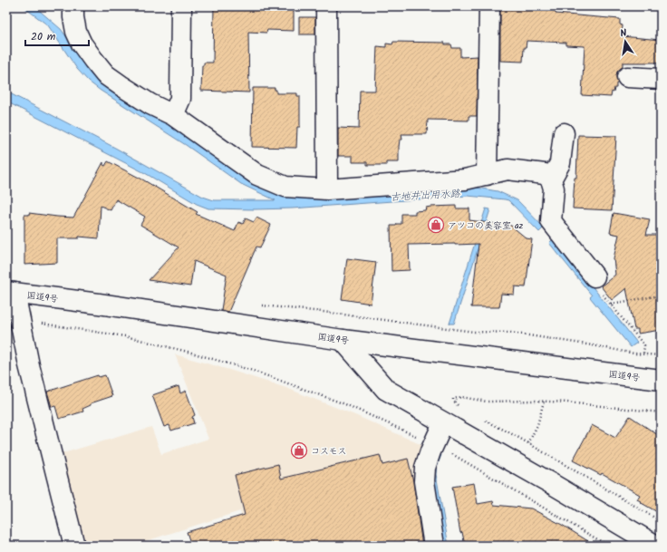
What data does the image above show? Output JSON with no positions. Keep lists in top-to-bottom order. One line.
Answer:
{"streets":{"main road":["国道9号"]},"water":["古地井出用水路"],"places":{"shop":["アツコの美容室 az","コスモス"]},"scale_bar":"20 m","north":"top"}
